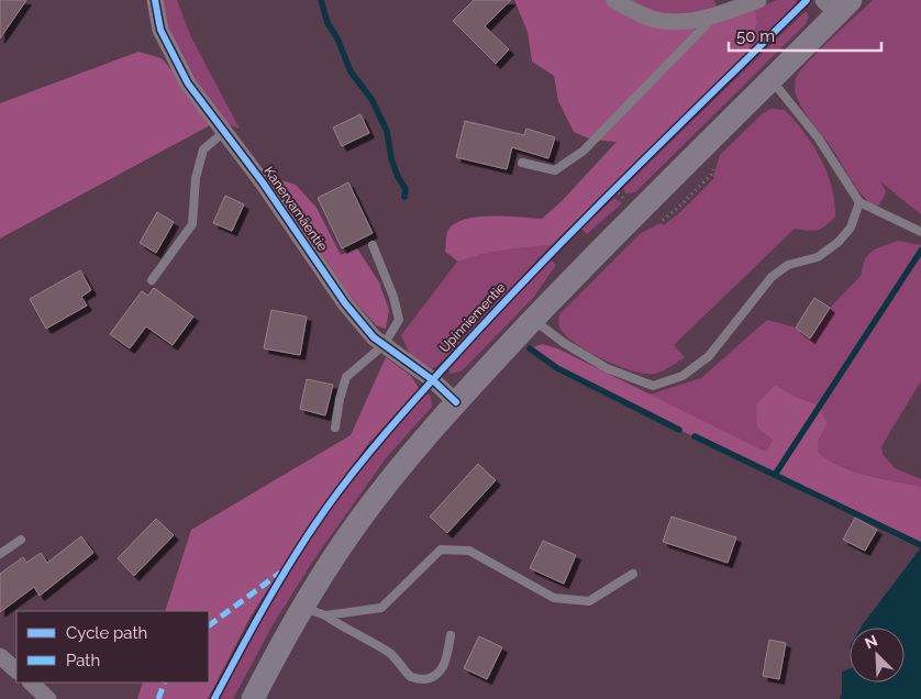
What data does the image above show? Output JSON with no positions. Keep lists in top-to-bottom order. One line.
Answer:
{"streets":{"street":["Kanervamäentie"],"cycle path":["Upinniementie"]},"legend":["Cycle path","Path"],"scale_bar":"50 m","north":"top left"}
